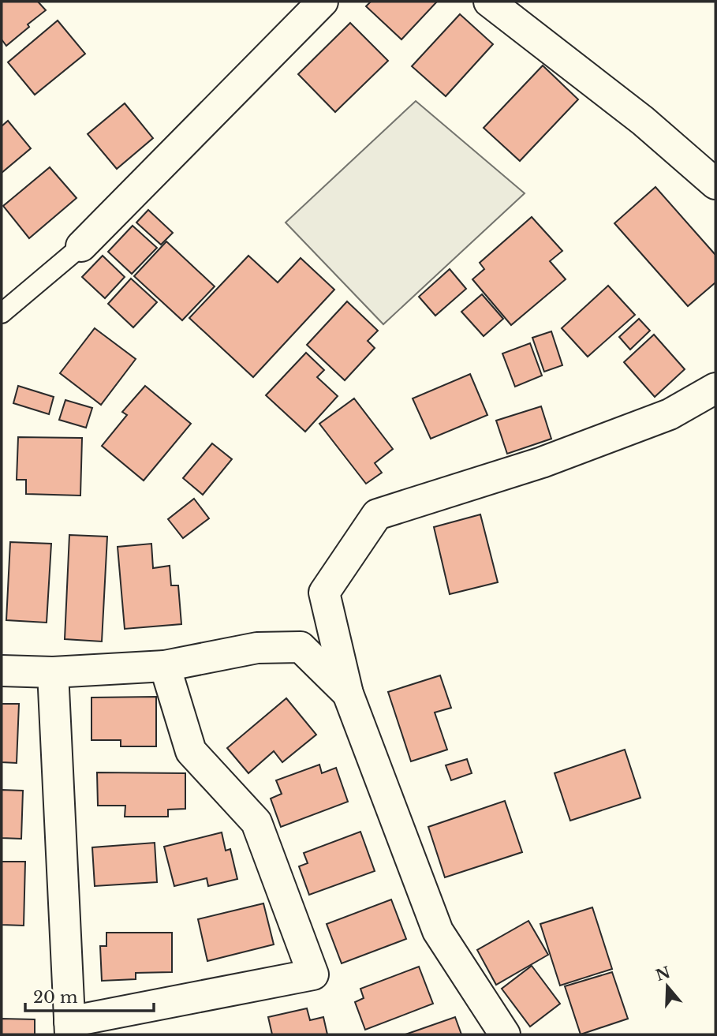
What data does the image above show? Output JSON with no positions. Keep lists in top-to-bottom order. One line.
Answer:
{"scale_bar":"20 m","north":"top"}
